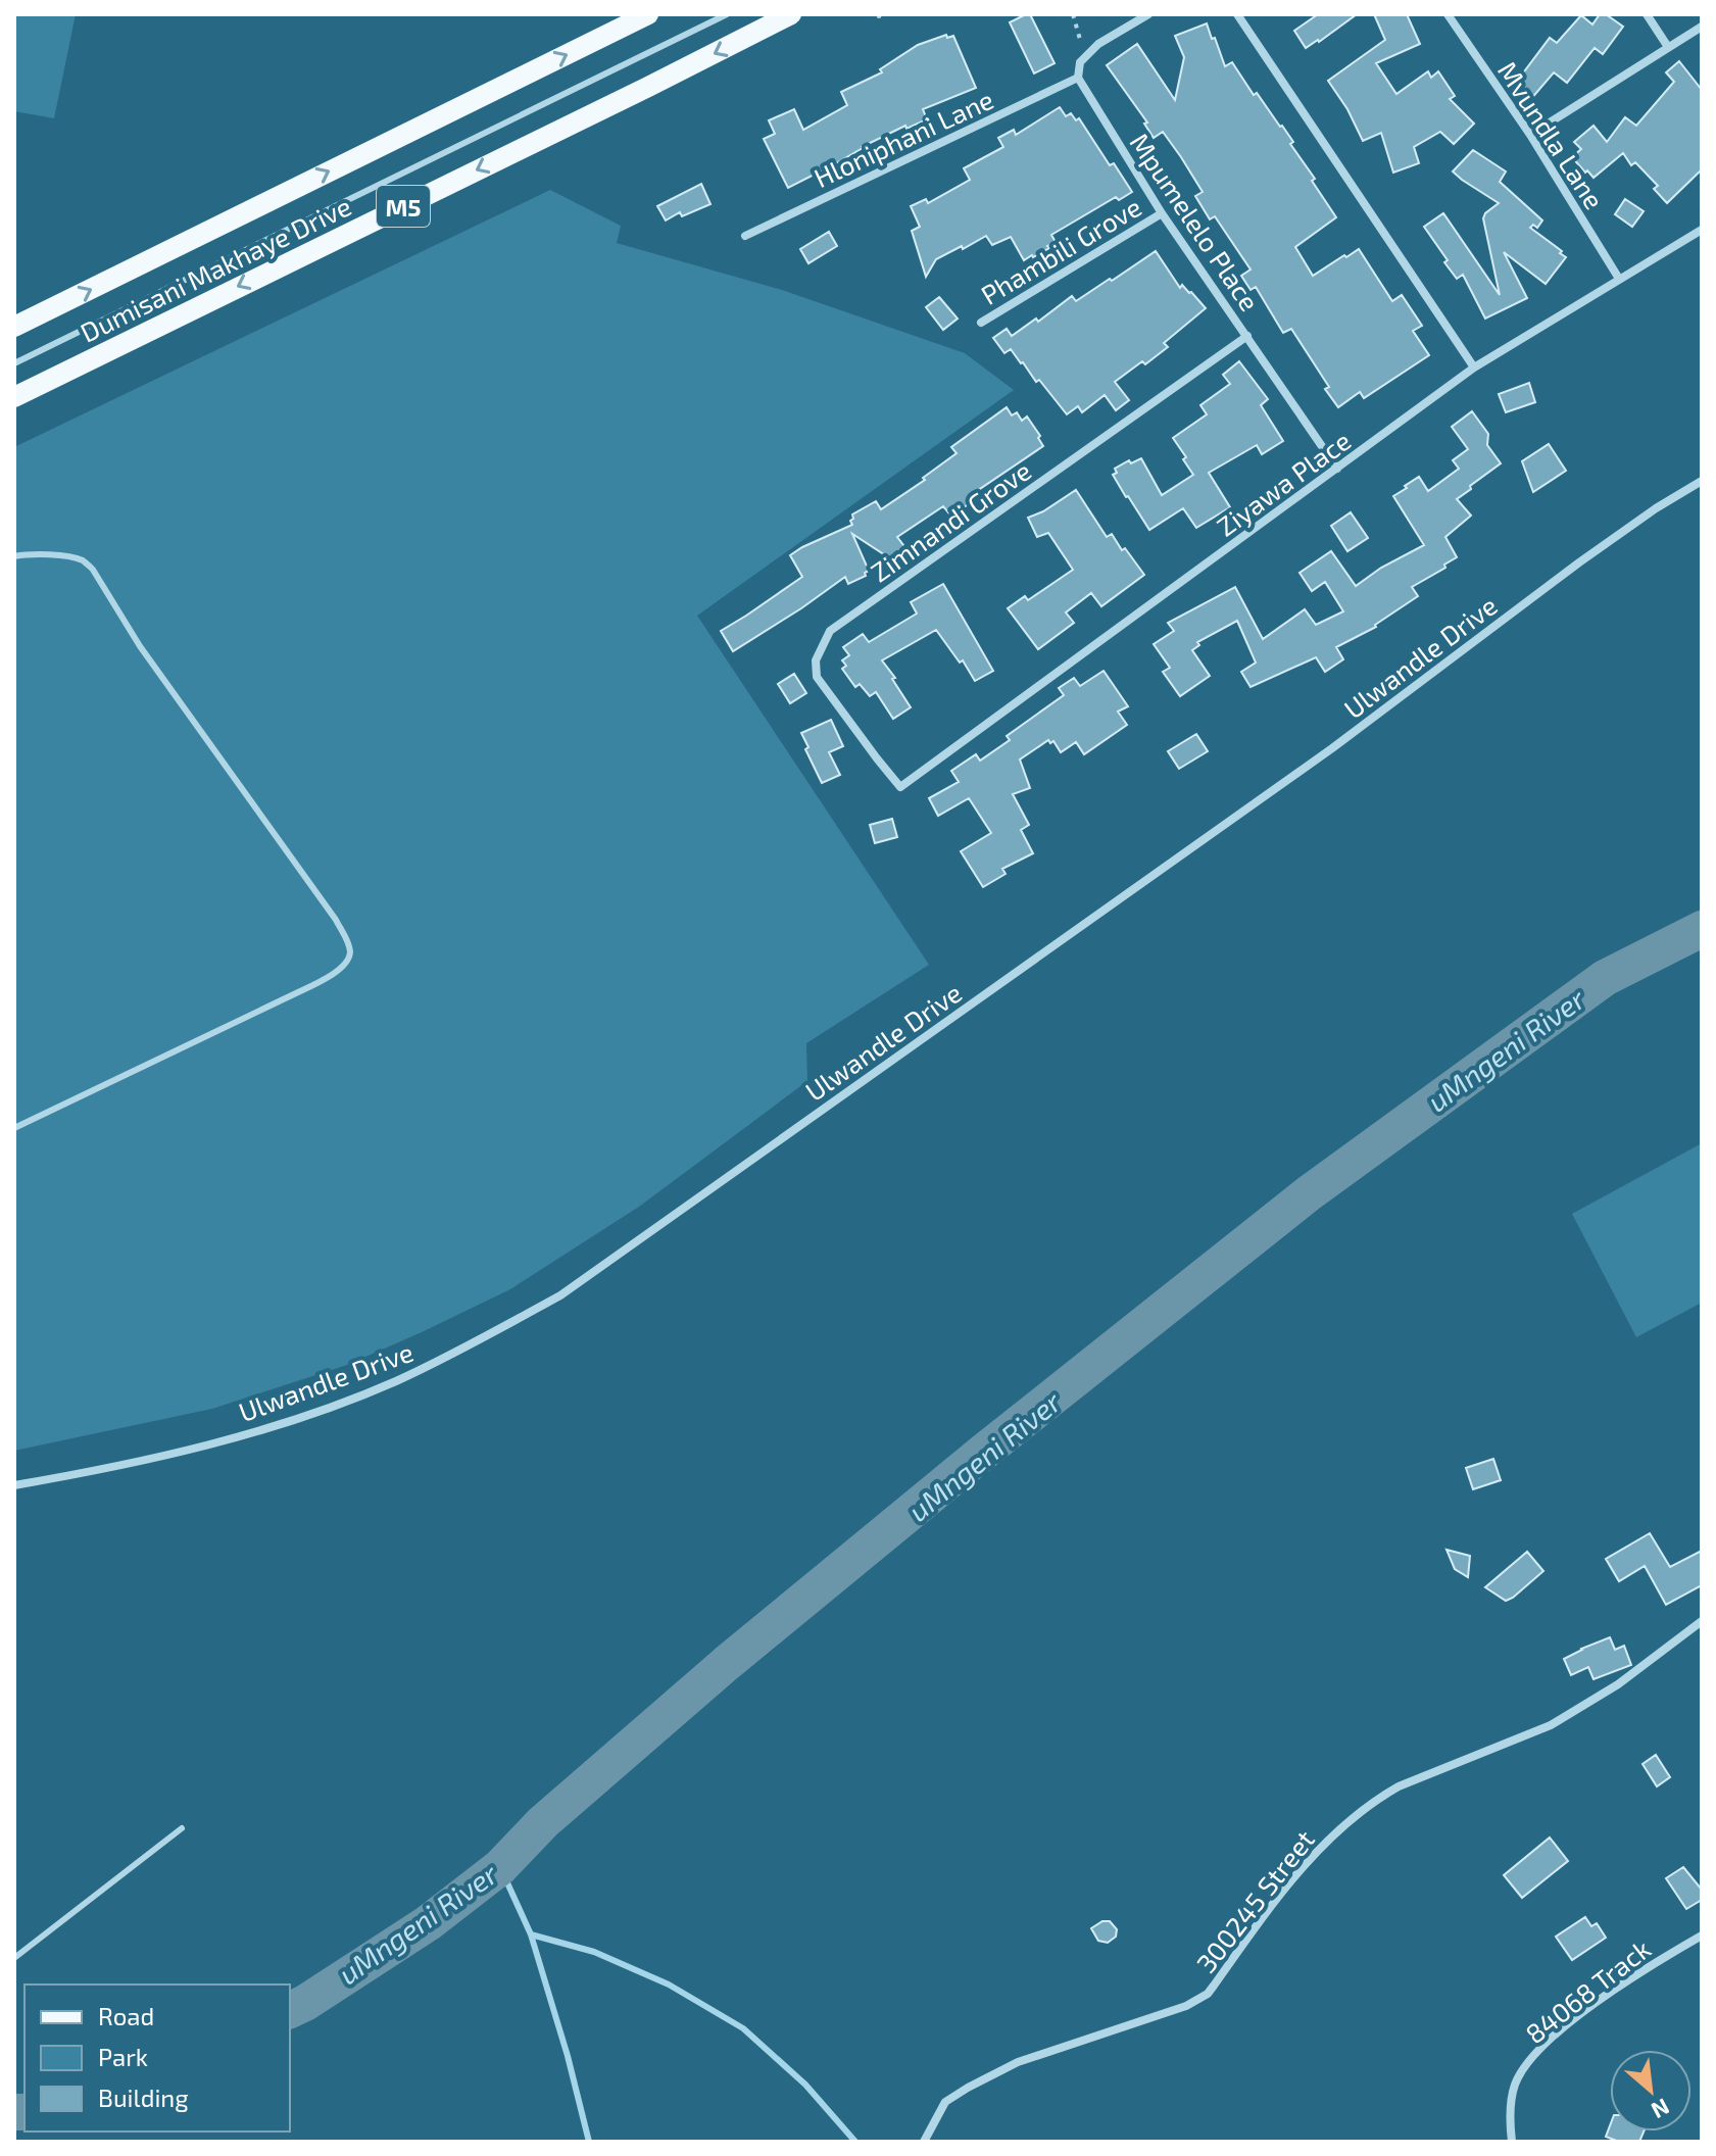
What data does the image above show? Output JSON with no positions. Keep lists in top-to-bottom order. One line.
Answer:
{"streets":{"main road":["M5","Dumisani Makhaye Drive"],"street":["Mvundla Lane","Hloniphani Lane","Mpumelelo Place","Phambili Grove","Ziyawa Place","Zimnandi Grove","Ulwandle Drive","300245 Street","84068 Track"]},"crossings":[["Mvundla Lane","Ziyawa Place"],["Hloniphani Lane","Mpumelelo Place"],["Mpumelelo Place","Phambili Grove"],["Mpumelelo Place","Ziyawa Place"],["Mpumelelo Place","Zimnandi Grove"],["Ziyawa Place","Zimnandi Grove"]],"water":["uMngeni River"],"legend":["Road","Park","Building"],"north":"bottom right"}
